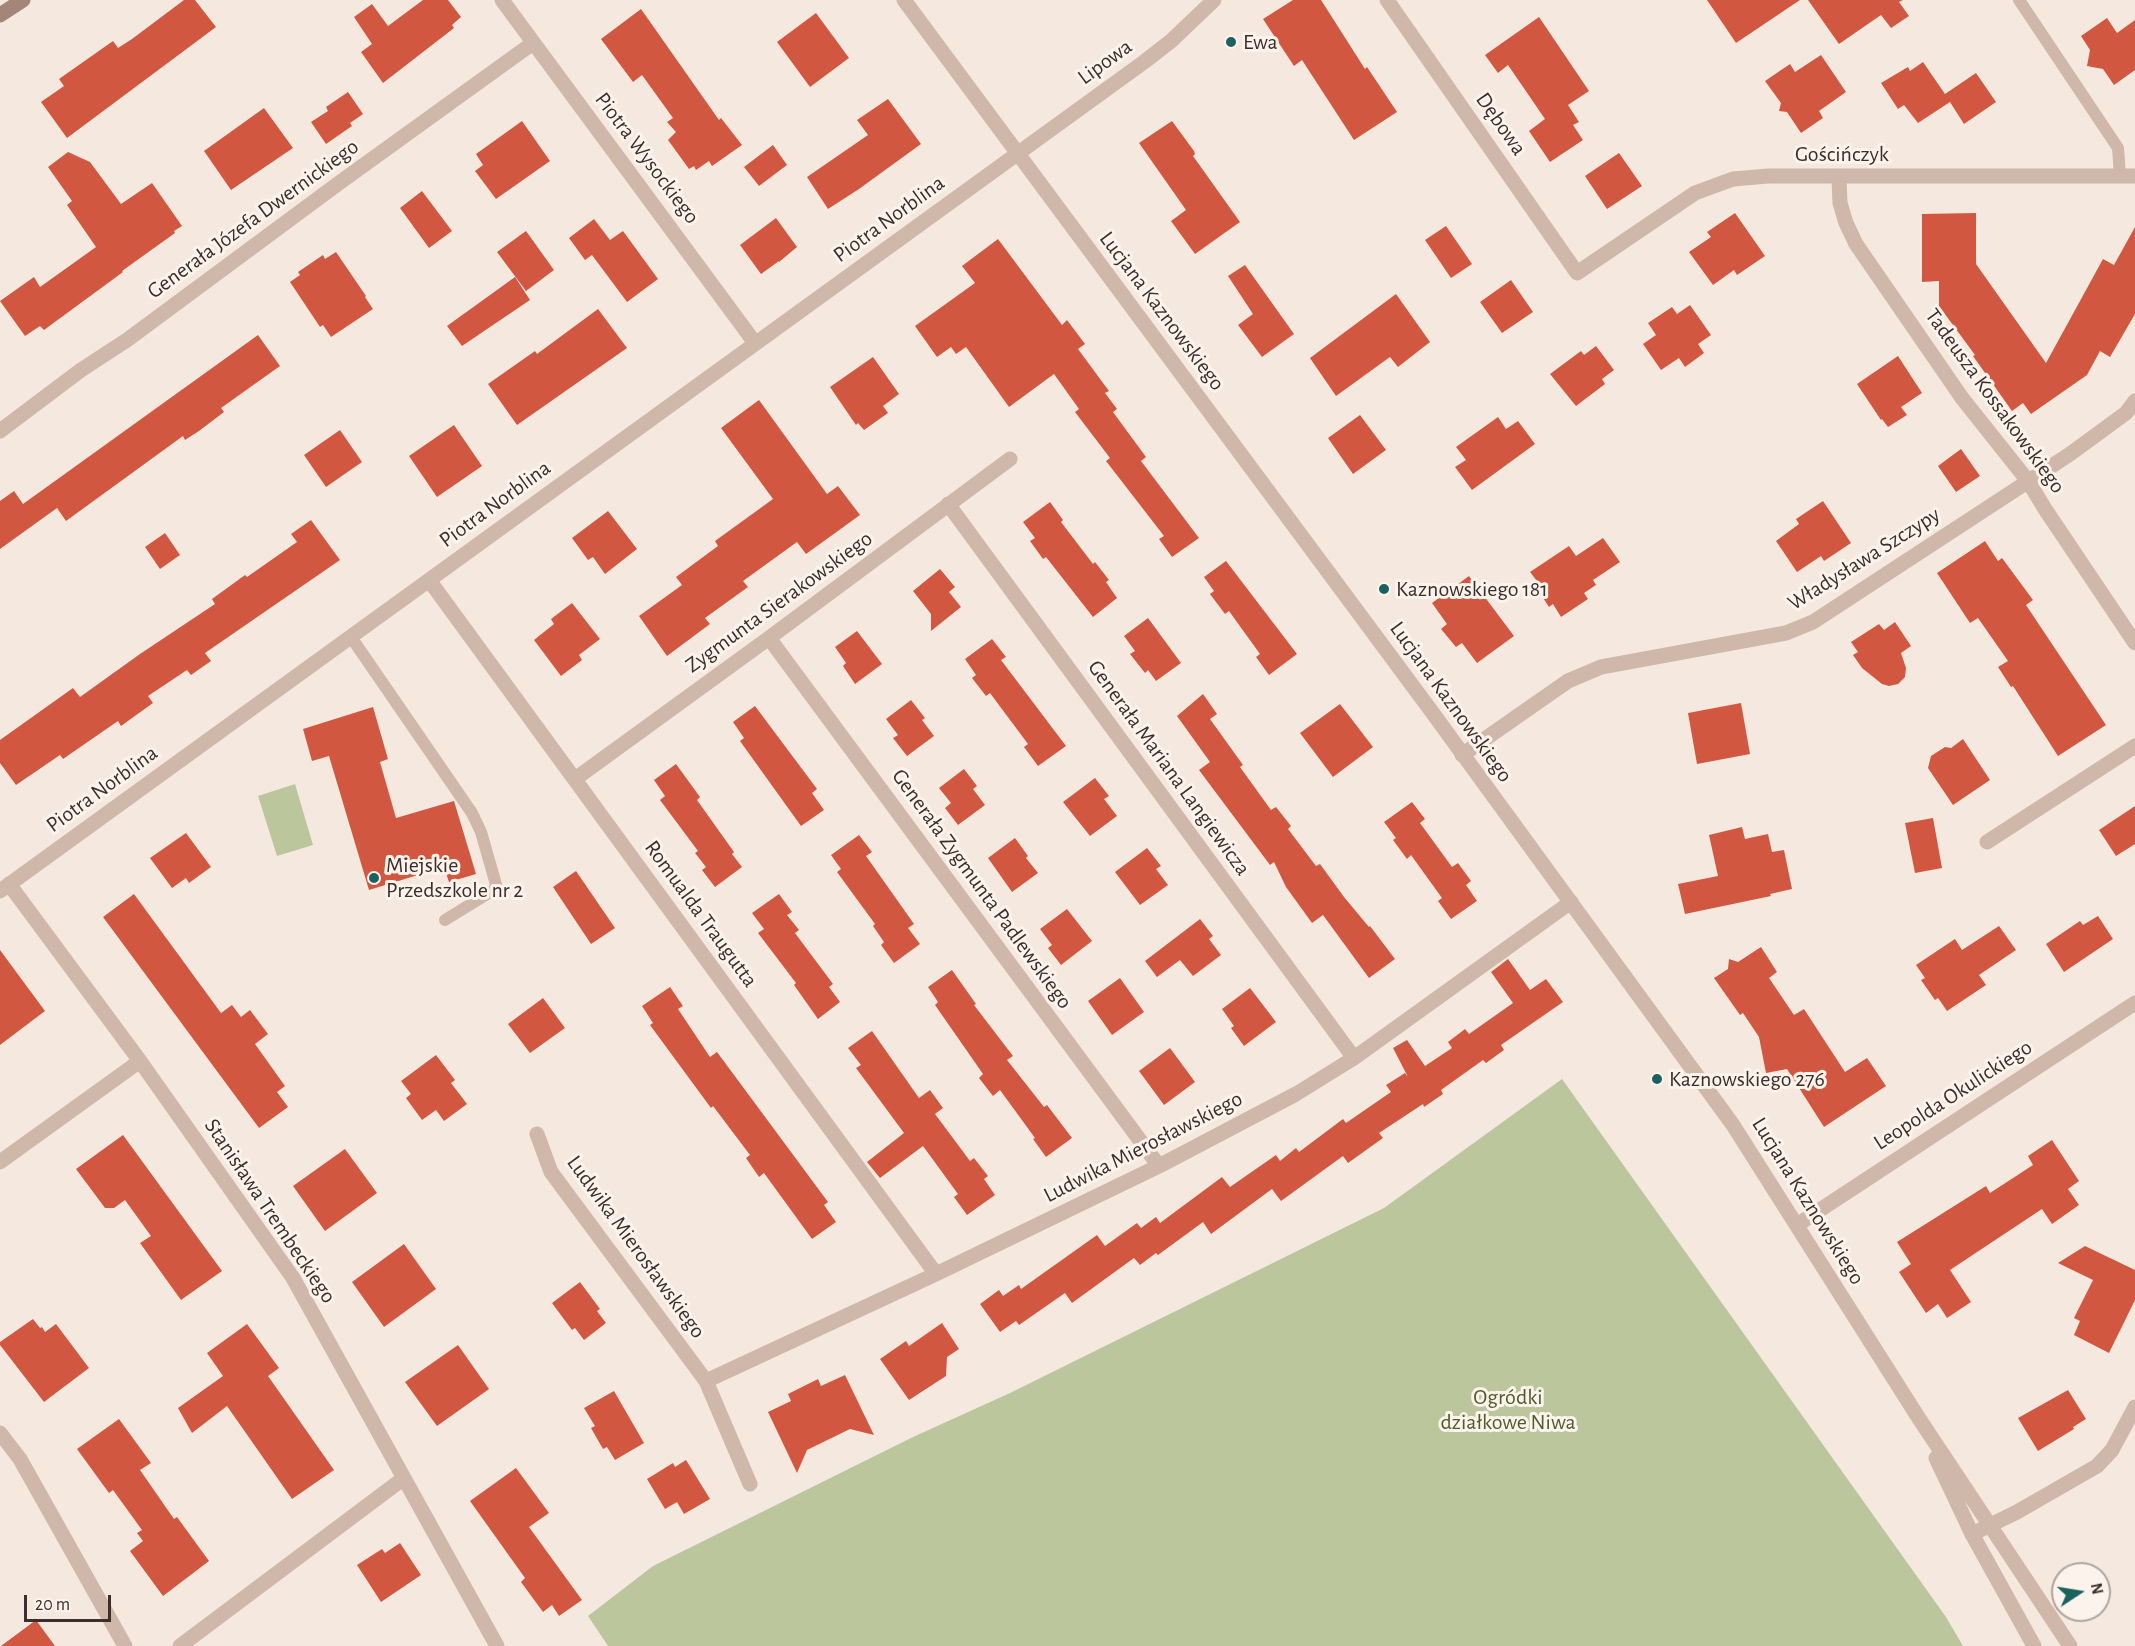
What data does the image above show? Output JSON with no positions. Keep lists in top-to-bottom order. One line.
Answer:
{"streets":{"street":["Lipowa","Dębowa","Gościńczyk","Piotra Wysockiego","Generała Józefa Dwernickiego","Piotra Norblina","Lucjana Kaznowskiego","Tadeusza Kossakowskiego","Władysława Szczypy","Zygmunta Sierakowskiego","Generała Mariana Langiewicza","Generała Zygmunta Padlewskiego","Romualda Traugutta","Leopolda Okulickiego","Ludwika Mierosławskiego","Stanisława Trembeckiego"]},"crossings":[["Lipowa","Piotra Norblina"],["Lipowa","Lucjana Kaznowskiego"],["Dębowa","Gościńczyk"],["Gościńczyk","Tadeusza Kossakowskiego"],["Piotra Wysockiego","Generała Józefa Dwernickiego"],["Piotra Wysockiego","Piotra Norblina"],["Piotra Norblina","Lucjana Kaznowskiego"],["Piotra Norblina","Romualda Traugutta"],["Piotra Norblina","Stanisława Trembeckiego"],["Lucjana Kaznowskiego","Władysława Szczypy"],["Lucjana Kaznowskiego","Leopolda Okulickiego"],["Lucjana Kaznowskiego","Ludwika Mierosławskiego"],["Tadeusza Kossakowskiego","Władysława Szczypy"],["Zygmunta Sierakowskiego","Generała Mariana Langiewicza"],["Zygmunta Sierakowskiego","Generała Zygmunta Padlewskiego"],["Zygmunta Sierakowskiego","Romualda Traugutta"],["Generała Mariana Langiewicza","Ludwika Mierosławskiego"],["Generała Zygmunta Padlewskiego","Ludwika Mierosławskiego"],["Romualda Traugutta","Ludwika Mierosławskiego"]],"parks":["Ogródki działkowe Niwa"],"places":["Ewa","Kaznowskiego 181","Miejskie Przedszkole nr 2","Kaznowskiego 276"],"scale_bar":"20 m","north":"right"}
